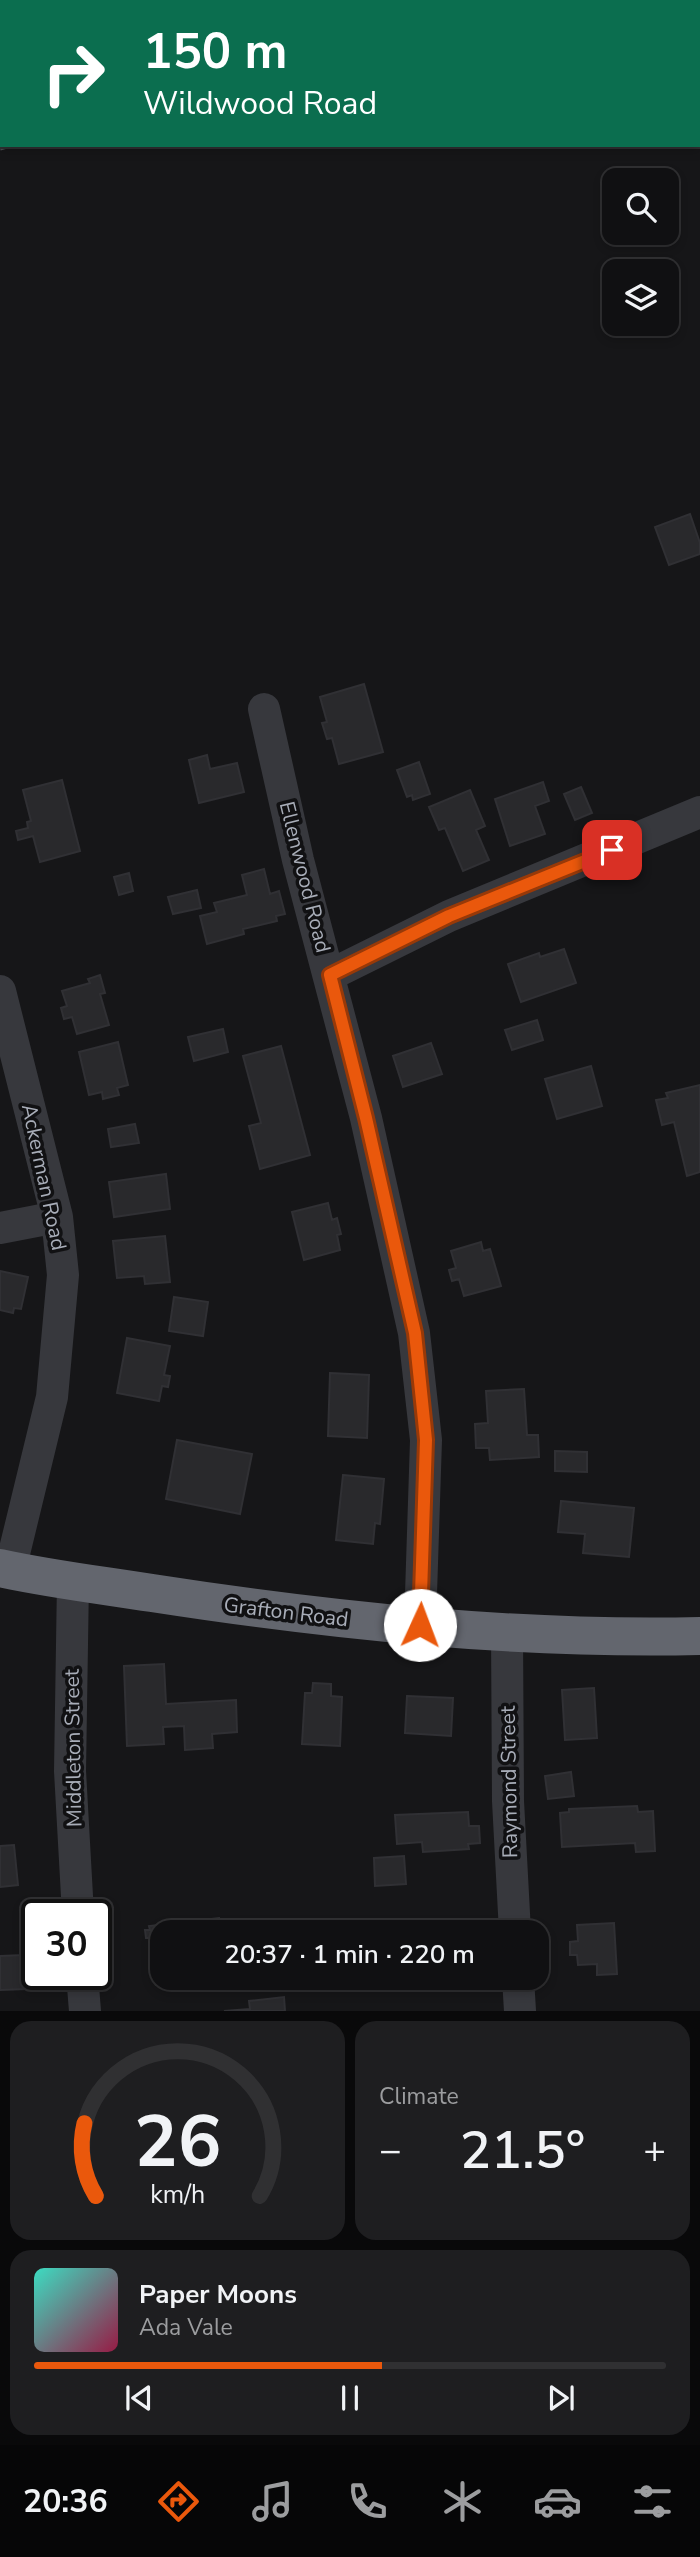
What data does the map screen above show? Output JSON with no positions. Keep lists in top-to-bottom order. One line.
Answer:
{"streets":{"highway":["Grafton Road"],"street":["Ellenwood Road","Ackerman Road","Middleton Street","Raymond Street"]},"crossings":[["Ellenwood Road","Grafton Road"],["Ackerman Road","Grafton Road"],["Grafton Road","Middleton Street"],["Grafton Road","Raymond Street"]],"page":{"turn":["150 m","Wildwood Road"],"limit":"30","trip":"20:37 · 1 min · 220 m","tile":"Climate","heat":["−","21.5°","+"],"song":["Paper Moons","Ada Vale"],"tabs":"20:36","gauge":["26","km/h"]}}
